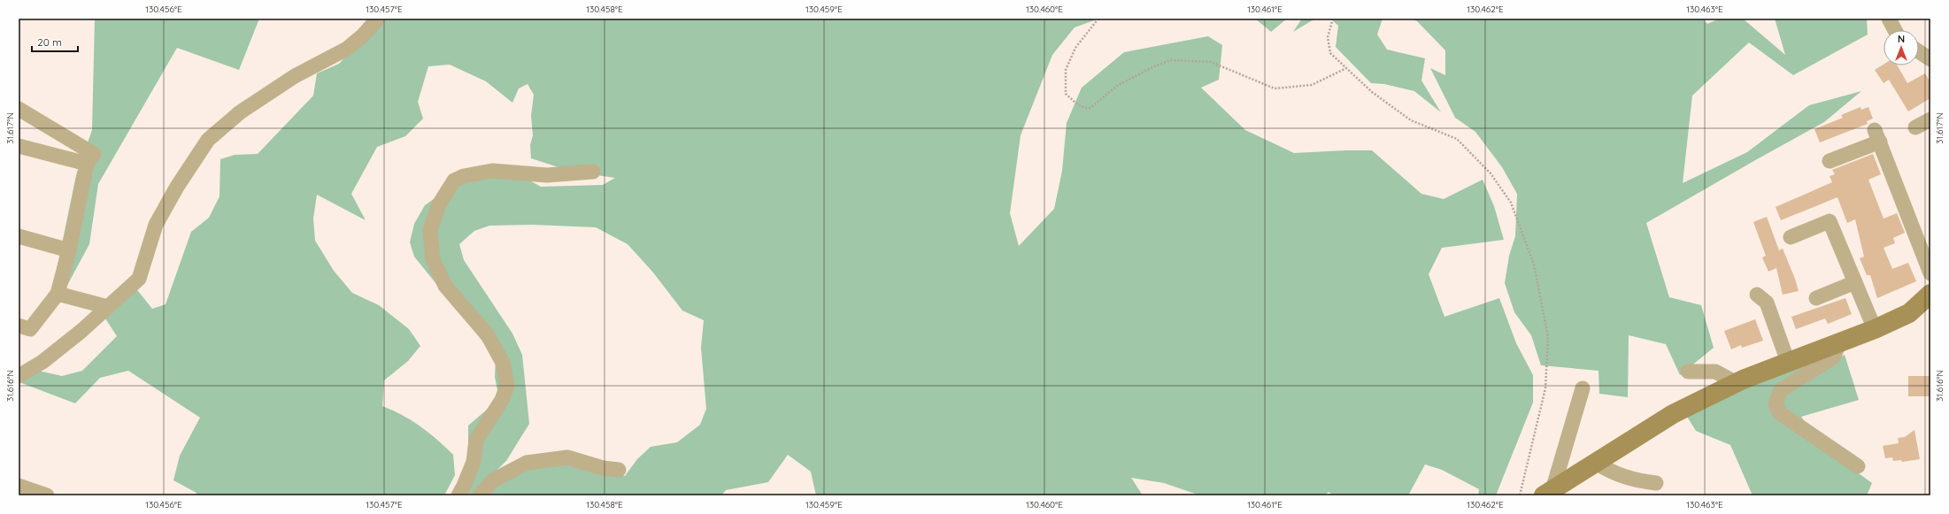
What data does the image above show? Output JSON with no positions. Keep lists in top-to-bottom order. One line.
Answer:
{"scale_bar":"20 m","north":"top","coordinates":["130.456°E","130.457°E","130.458°E","130.459°E","130.460°E","130.461°E","130.462°E","130.463°E","31.617°N","31.616°N"]}
